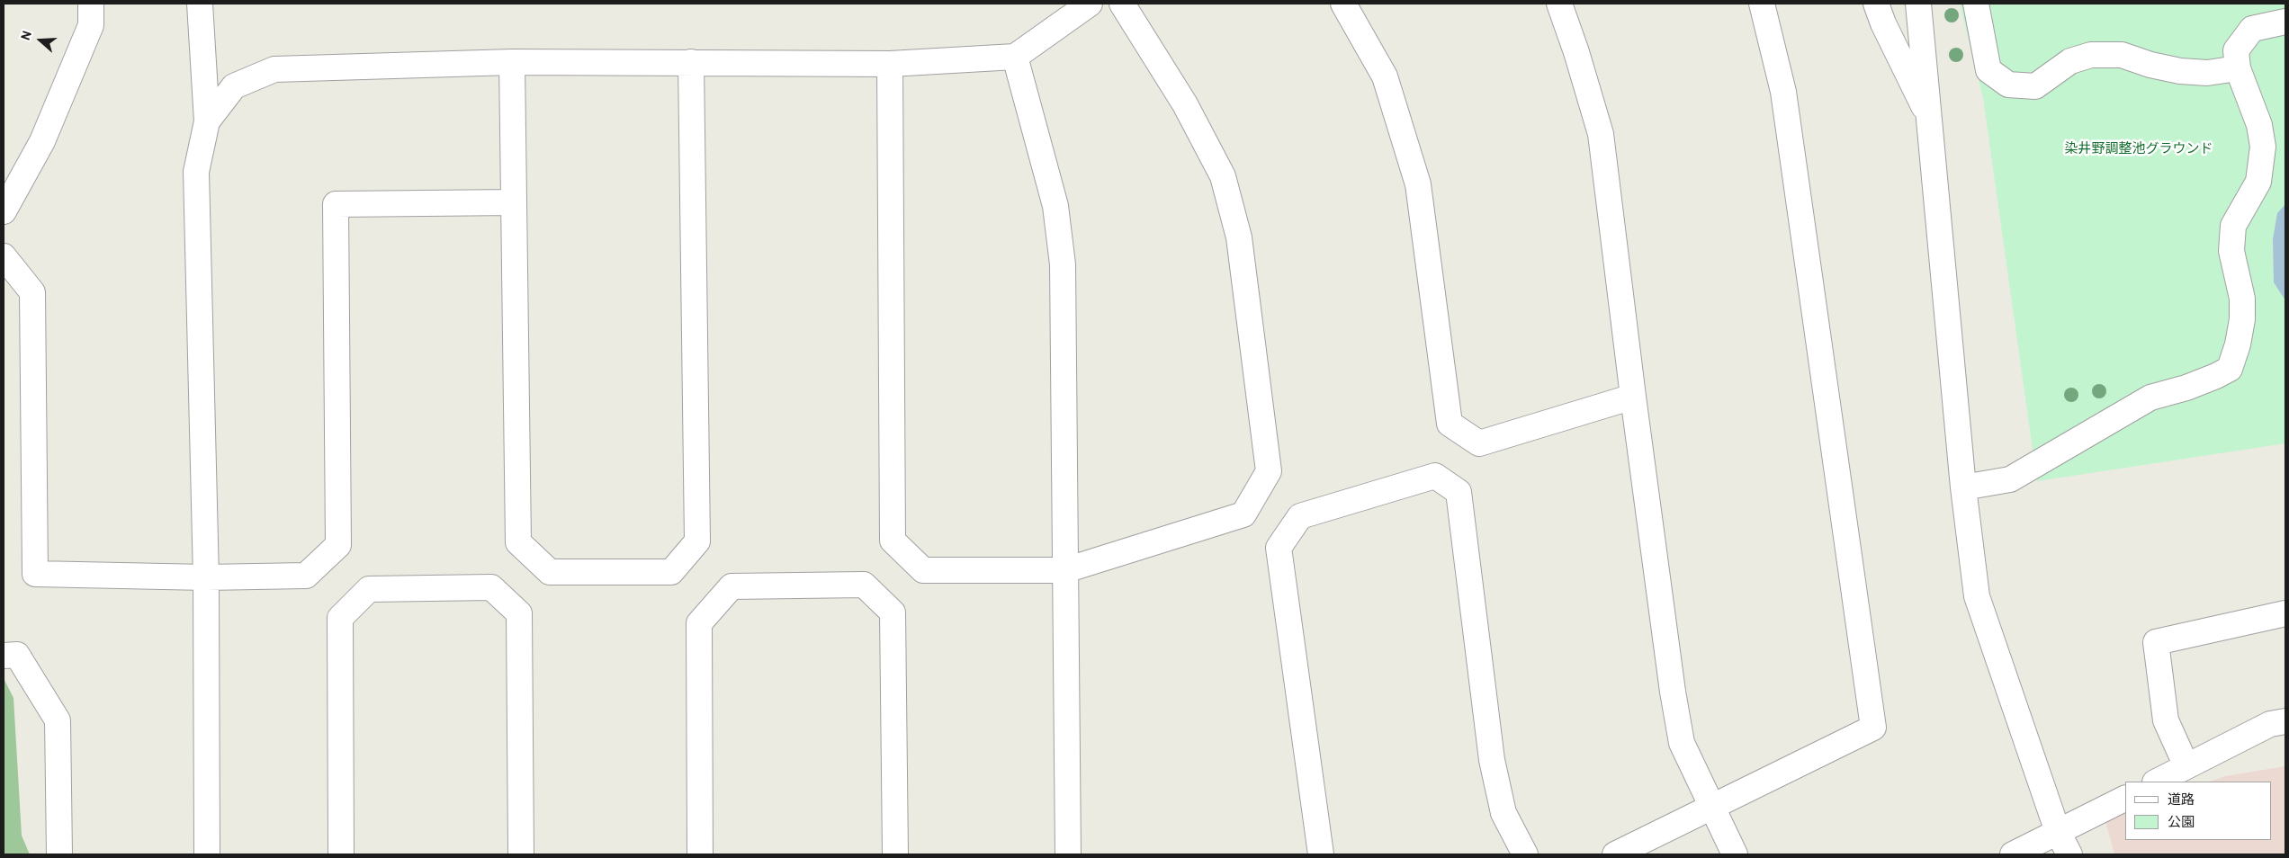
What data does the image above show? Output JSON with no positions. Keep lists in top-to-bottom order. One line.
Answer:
{"parks":["染井野調整池グラウンド"],"legend":["道路","公園"],"north":"left"}
